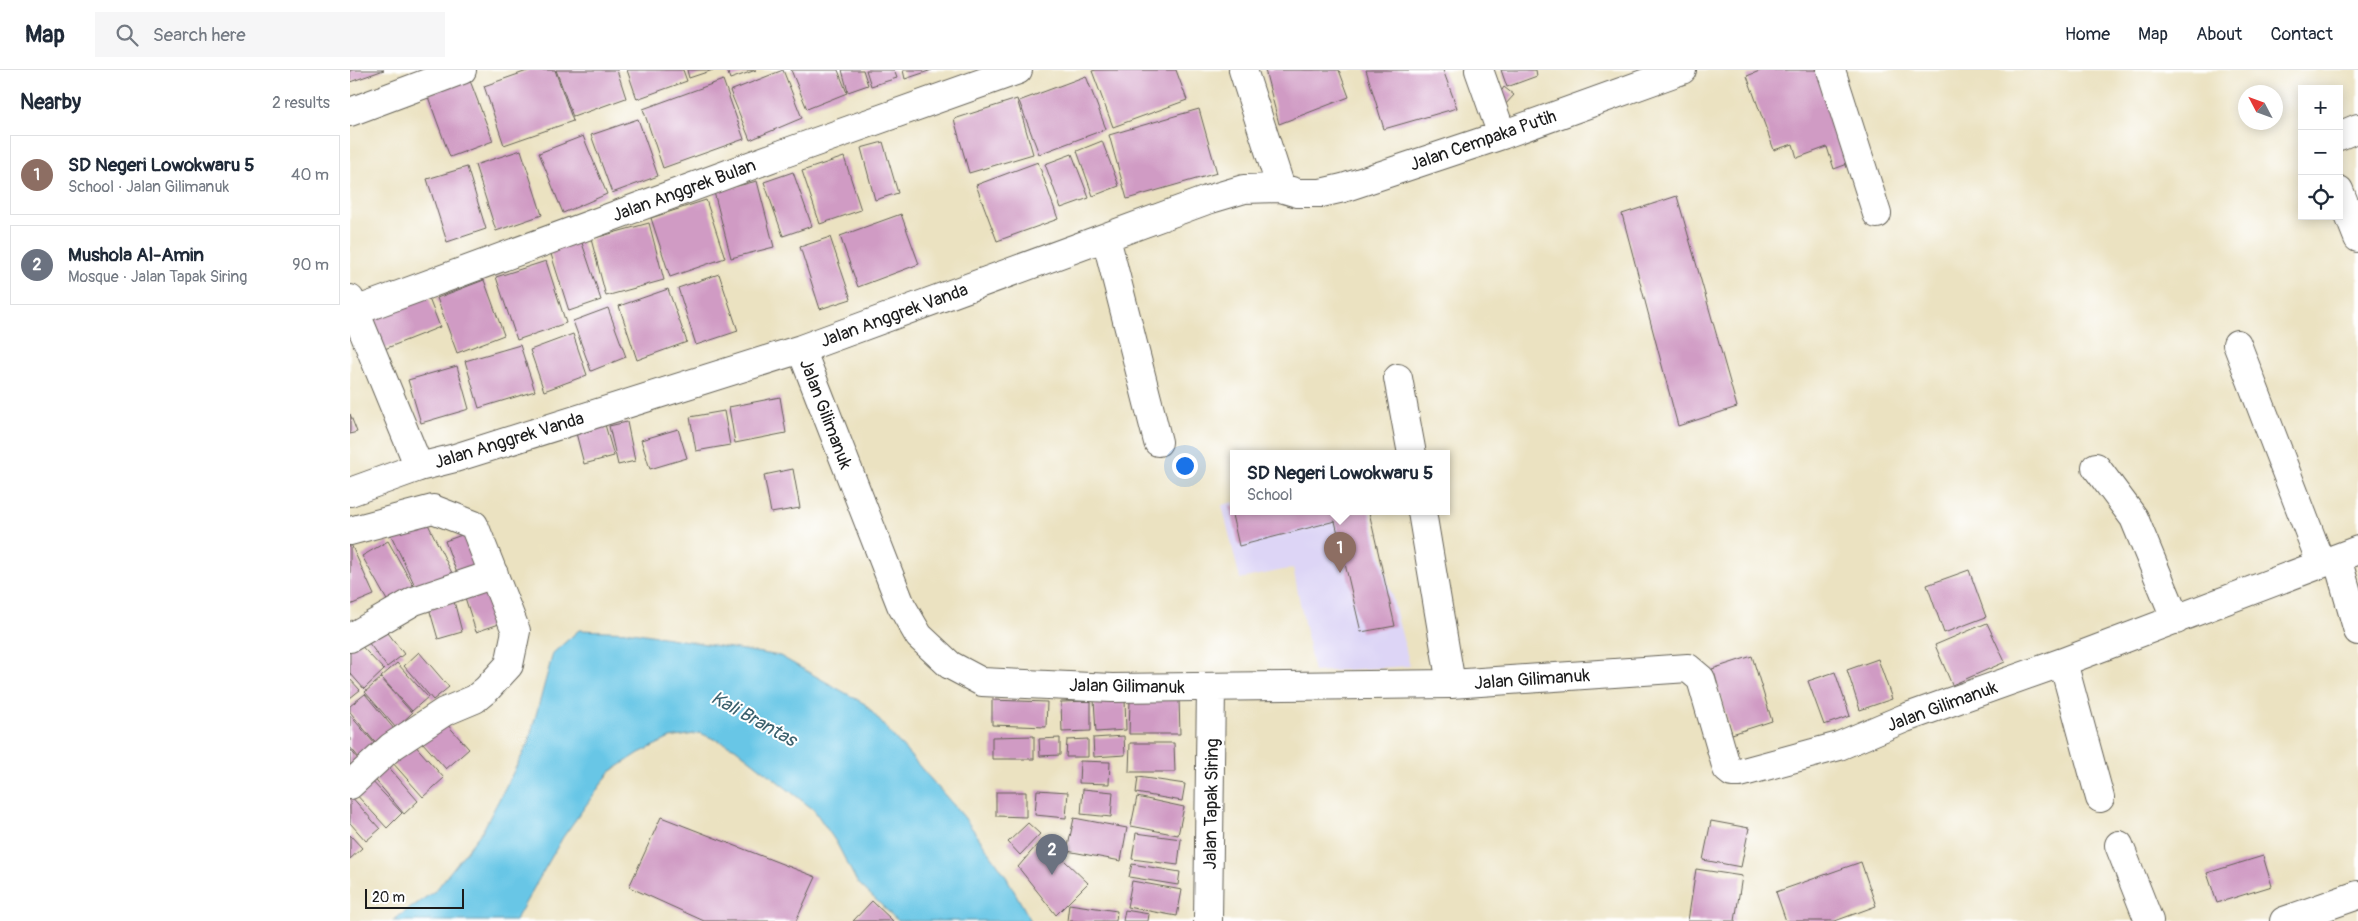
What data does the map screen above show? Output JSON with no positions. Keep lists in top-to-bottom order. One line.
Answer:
{"streets":{"street":["Jalan Cempaka Putih","Jalan Anggrek Bulan","Jalan Anggrek Vanda","Jalan Gilimanuk","Jalan Tapak Siring"]},"crossings":[["Jalan Cempaka Putih","Jalan Anggrek Vanda"],["Jalan Anggrek Vanda","Jalan Gilimanuk"],["Jalan Gilimanuk","Jalan Tapak Siring"]],"water":["Kali Brantas"],"scale_bar":"20 m","north":"top left","page":{"header":"Map","search":"Search here","nav":["Home","Map","About","Contact"],"heading":["Nearby","2 results"],"map_buttons":["+","−"],"list":[{"mark":"1","name":"SD Negeri Lowokwaru 5","note":"School · Jalan Gilimanuk","value":"40 m"},{"mark":"2","name":"Mushola Al-Amin","note":"Mosque · Jalan Tapak Siring","value":"90 m"}],"popup":["SD Negeri Lowokwaru 5","School"],"pins":["1","2"],"scale":"20 m"}}
